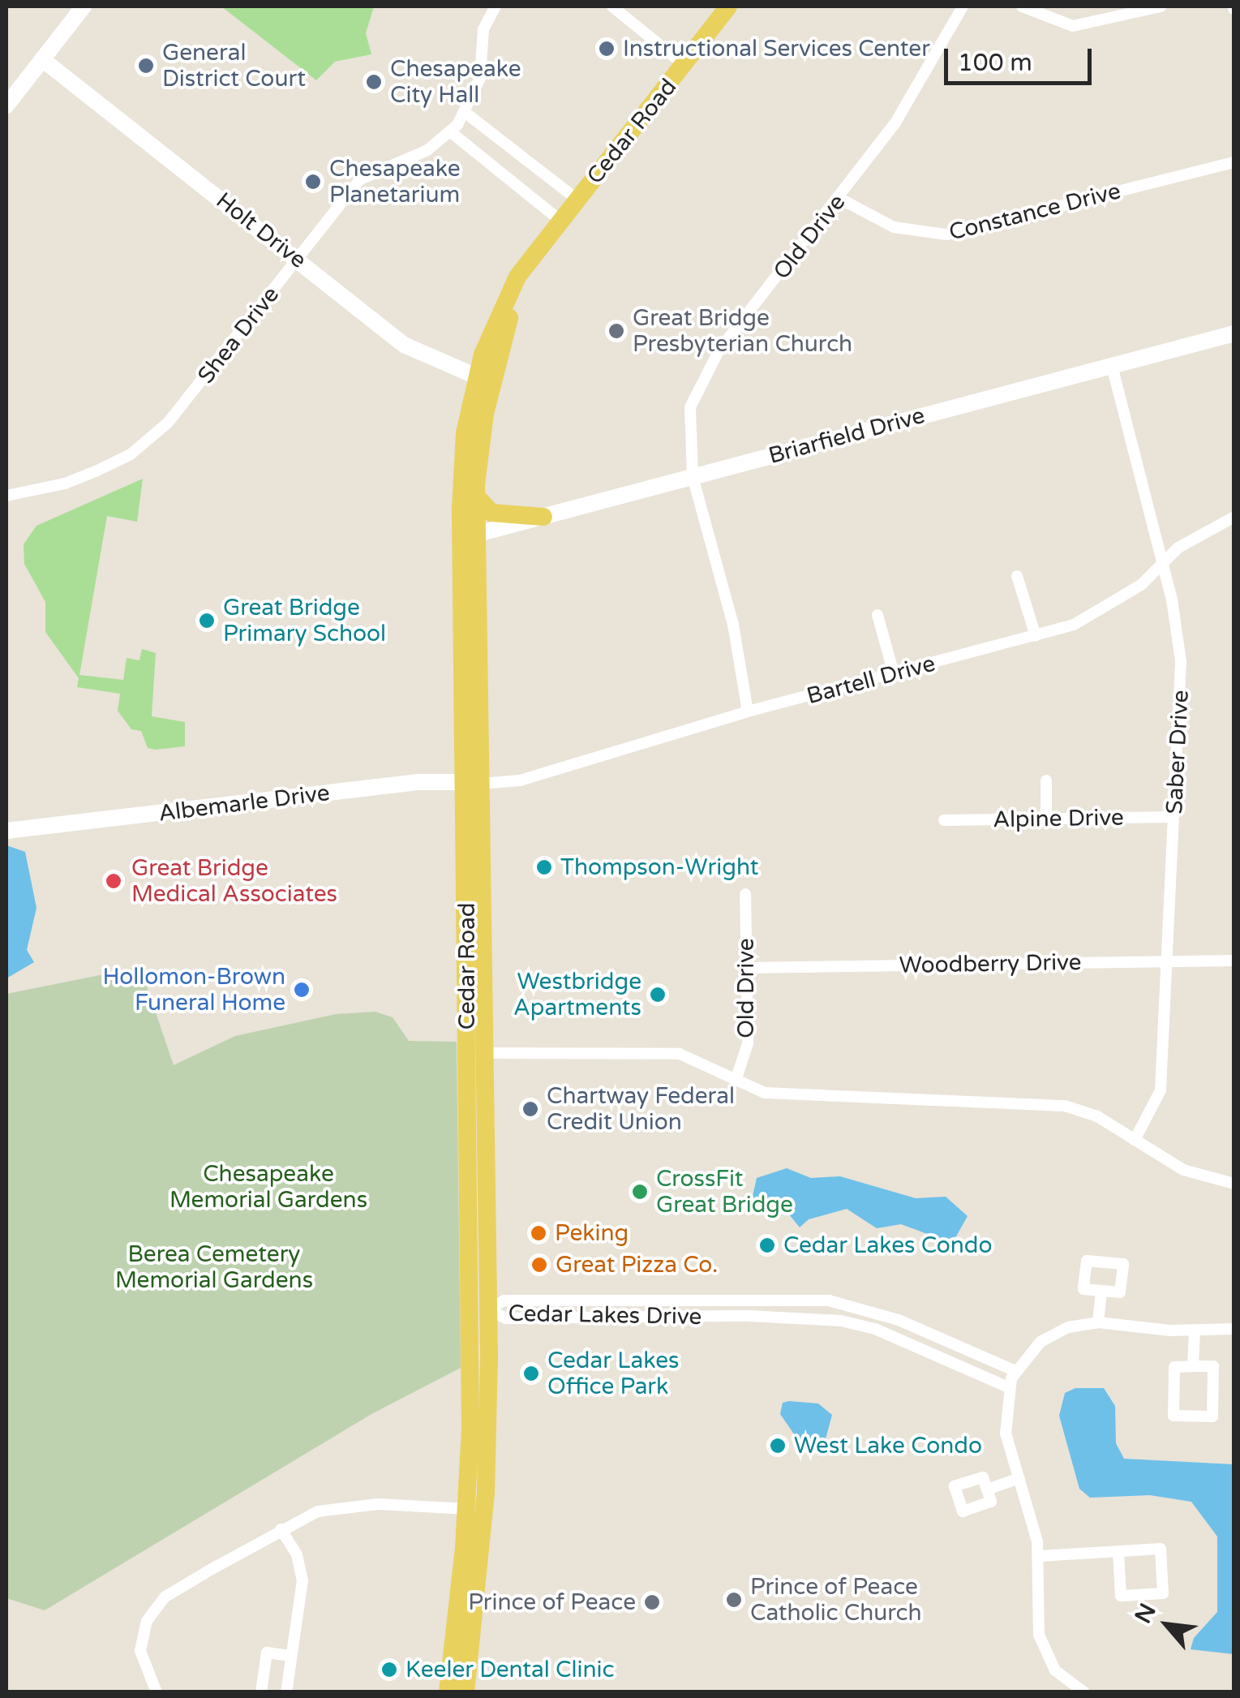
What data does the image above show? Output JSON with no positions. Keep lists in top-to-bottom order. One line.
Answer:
{"streets":{"main road":["Cedar Road"],"street":["Constance Drive","Holt Drive","Old Drive","Shea Drive","Briarfield Drive","Bartell Drive","Saber Drive","Albemarle Drive","Alpine Drive","Woodberry Drive","Cedar Lakes Drive"]},"crossings":[["Cedar Road","Holt Drive"],["Cedar Road","Briarfield Drive"],["Cedar Road","Bartell Drive"],["Cedar Road","Albemarle Drive"],["Cedar Road","Cedar Lakes Drive"],["Constance Drive","Old Drive"],["Holt Drive","Shea Drive"],["Old Drive","Briarfield Drive"],["Old Drive","Bartell Drive"],["Old Drive","Woodberry Drive"],["Briarfield Drive","Saber Drive"],["Bartell Drive","Saber Drive"],["Bartell Drive","Albemarle Drive"],["Saber Drive","Alpine Drive"],["Saber Drive","Woodberry Drive"]],"parks":["Chesapeake Memorial Gardens","Berea Cemetery Memorial Gardens"],"places":["Instructional Services Center","General District Court","Chesapeake City Hall","Chesapeake Planetarium","Great Bridge Presbyterian Church","Great Bridge Primary School","Thompson-Wright","Great Bridge Medical Associates","Hollomon-Brown Funeral Home","Westbridge Apartments","Chartway Federal Credit Union","CrossFit Great Bridge","Peking","Cedar Lakes Condo","Great Pizza Co.","Cedar Lakes Office Park","West Lake Condo","Prince of Peace Catholic Church","Prince of Peace","Keeler Dental Clinic"],"scale_bar":"100 m","north":"top left"}
